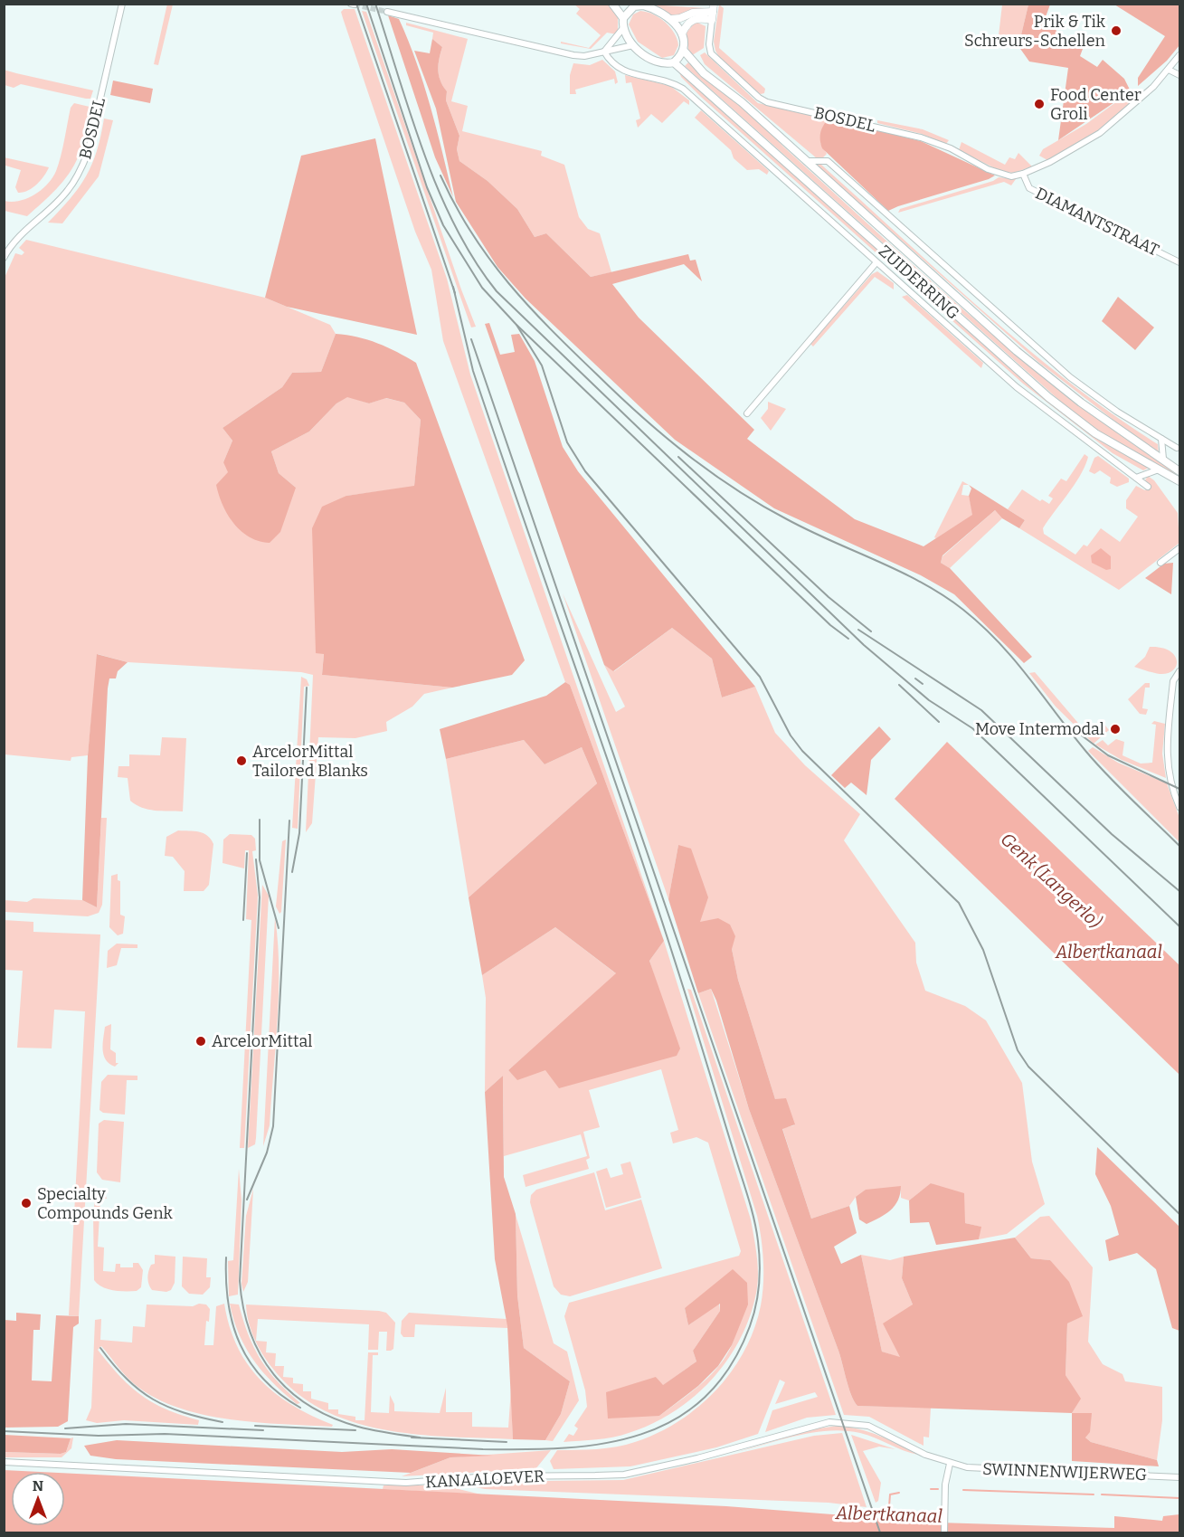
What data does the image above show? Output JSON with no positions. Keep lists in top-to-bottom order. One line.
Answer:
{"streets":{"main road":["ZUIDERRING"],"street":["BOSDEL","DIAMANTSTRAAT","SWINNENWIJERWEG","KANAALOEVER"]},"crossings":[["BOSDEL","DIAMANTSTRAAT"],["BOSDEL","ZUIDERRING"],["SWINNENWIJERWEG","KANAALOEVER"]],"water":["Genk (Langerlo)","Albertkanaal"],"places":["Prik & Tik Schreurs-Schellen","Food Center Groli","Move Intermodal","ArcelorMittal Tailored Blanks","ArcelorMittal","Specialty Compounds Genk"],"north":"top"}
